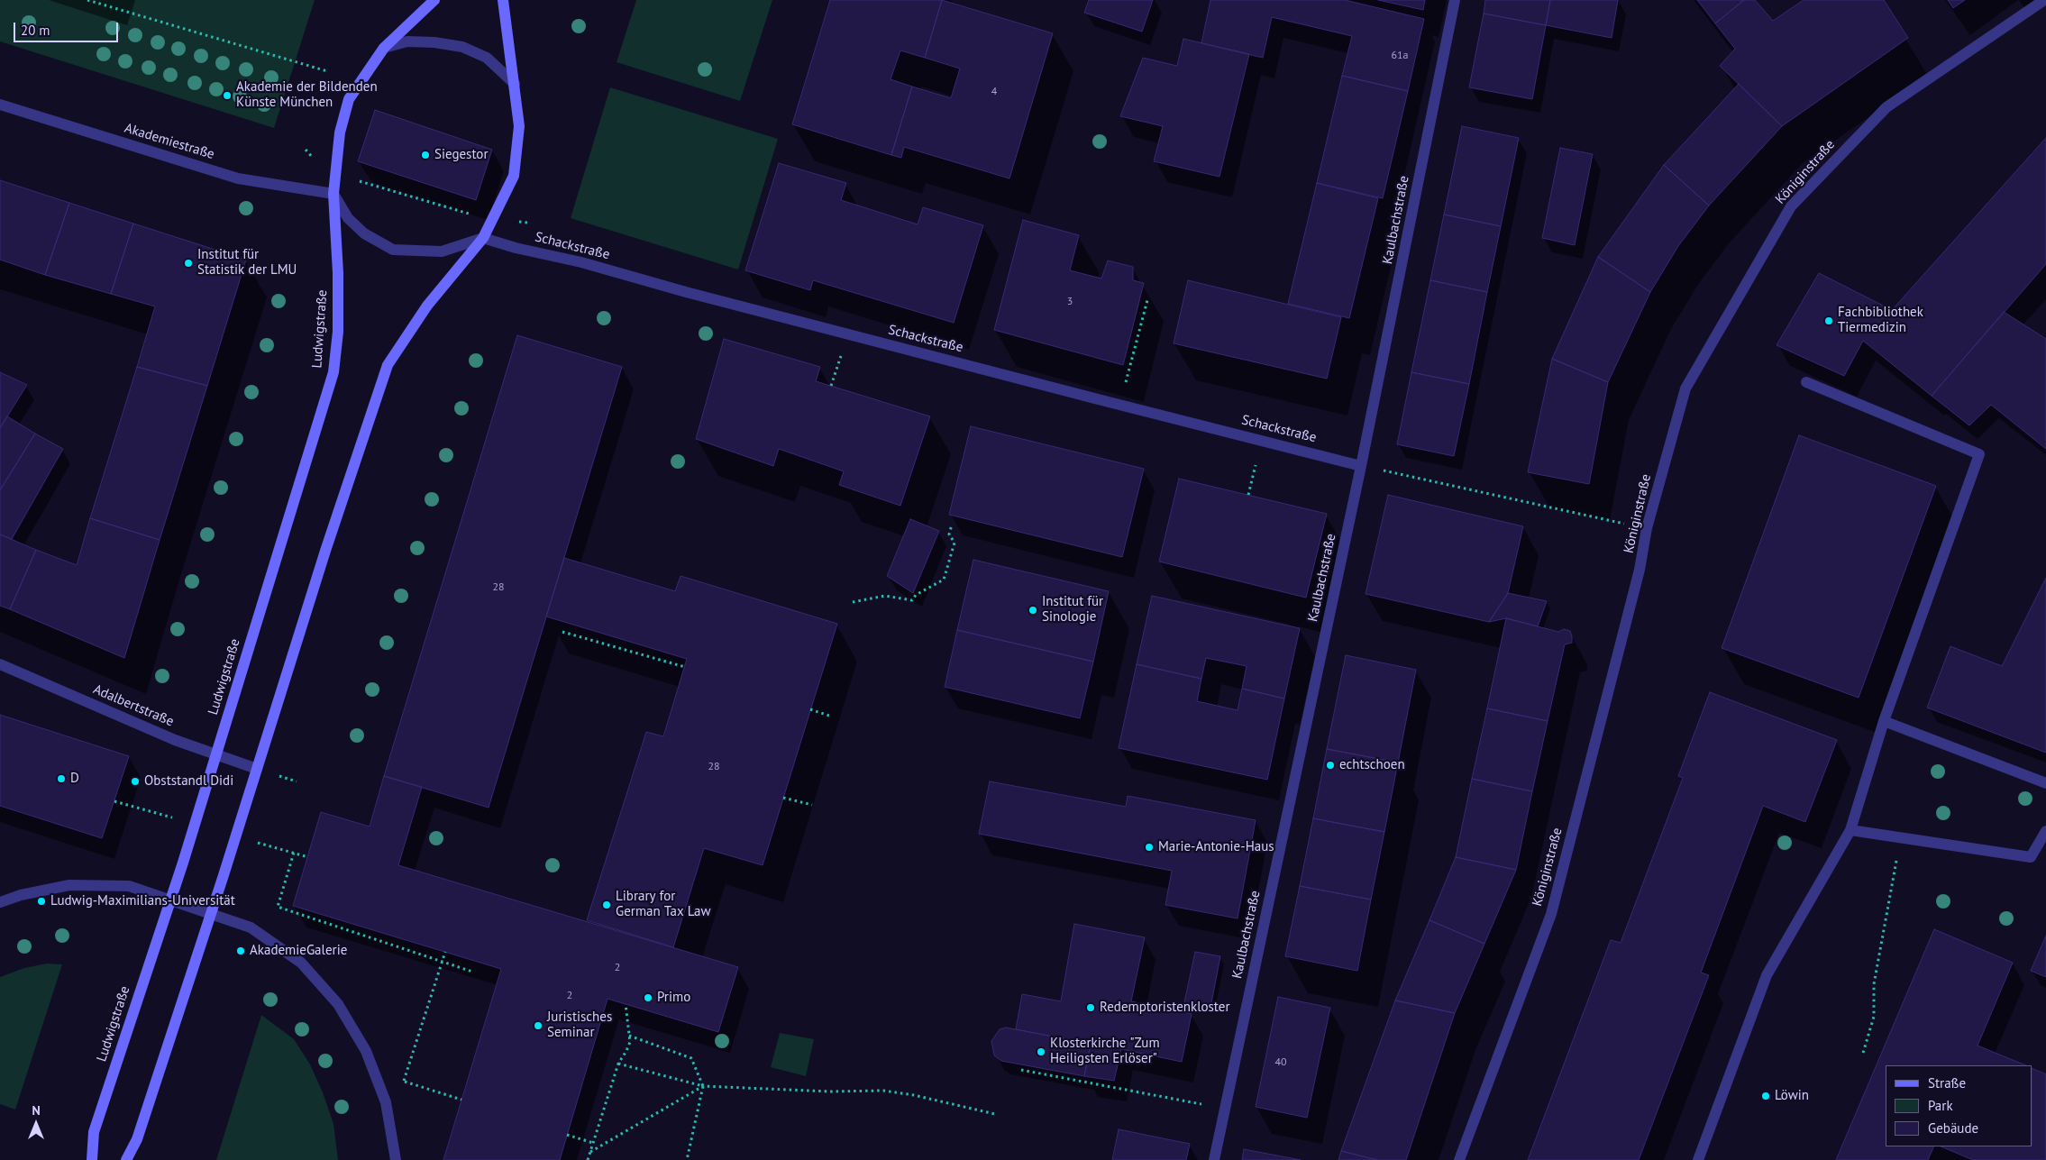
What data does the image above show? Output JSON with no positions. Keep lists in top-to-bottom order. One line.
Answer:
{"streets":{"main road":["Ludwigstraße"],"street":["Akademiestraße","Königinstraße","Kaulbachstraße","Schackstraße","Adalbertstraße"]},"crossings":[["Akademiestraße","Ludwigstraße"],["Kaulbachstraße","Schackstraße"],["Ludwigstraße","Adalbertstraße"]],"places":["Akademie der Bildenden Künste München","Siegestor","Institut für Statistik der LMU","Fachbibliothek Tiermedizin","Institut für Sinologie","echtschoen","D","Obststandl Didi","Marie-Antonie-Haus","Ludwig-Maximilians-Universität","Library for German Tax Law","AkademieGalerie","Primo","Redemptoristenkloster","Juristisches Seminar","Klosterkirche \"Zum Heiligsten Erlöser\"","Löwin"],"house_numbers":["61a","4","3","28","28","2","2","40"],"legend":["Straße","Park","Gebäude"],"scale_bar":"20 m","north":"top"}
